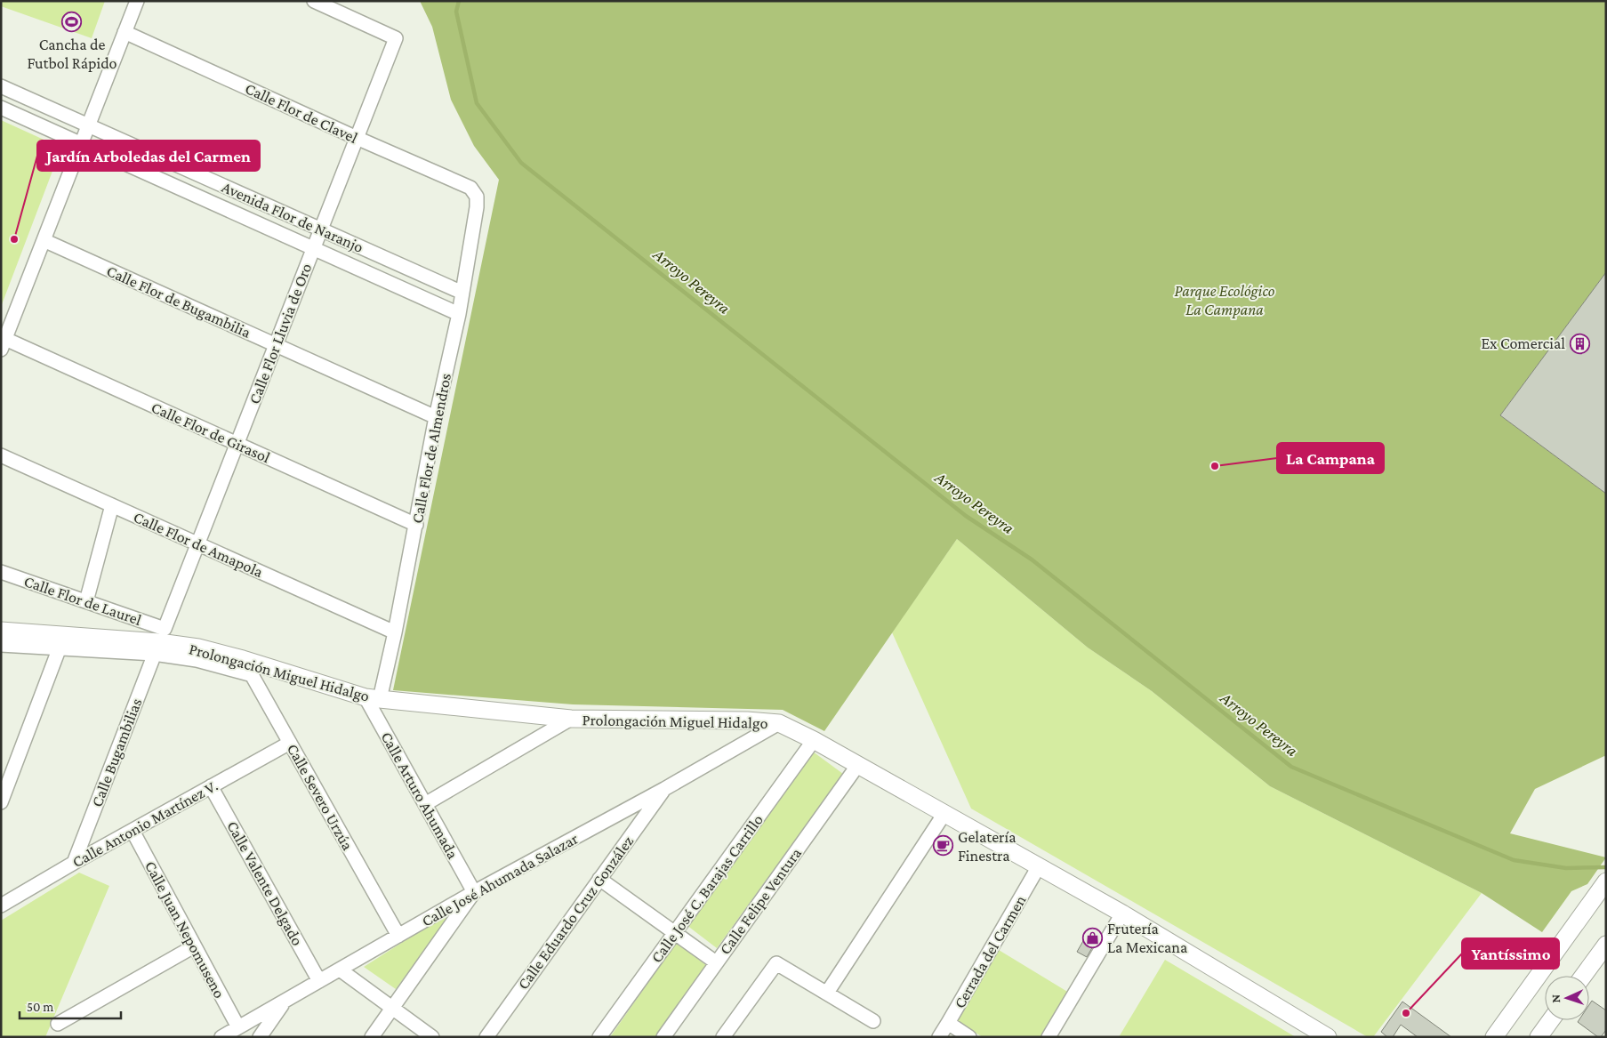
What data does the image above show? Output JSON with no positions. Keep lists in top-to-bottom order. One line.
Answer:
{"streets":{"main road":["Prolongación Miguel Hidalgo"],"street":["Calle Flor de Clavel","Avenida Flor de Naranjo","Calle Flor de Bugambilia","Calle Flor Lluvia de Oro","Calle Flor de Girasol","Calle Flor de Almendros","Calle Flor de Amapola","Calle Flor de Laurel","Calle Bugambilias","Calle Arturo Ahumada","Calle Severo Urzúa","Calle Antonio Martínez V.","Calle José Ahumada Salazar","Calle Valente Delgado","Calle José C. Barajas Carrillo","Calle Felipe Ventura","Calle Eduardo Cruz González","Calle Juan Nepomuseno","Cerrada del Carmen"]},"crossings":[["Calle Flor de Clavel","Calle Flor Lluvia de Oro"],["Calle Flor de Clavel","Calle Flor de Almendros"],["Avenida Flor de Naranjo","Calle Flor Lluvia de Oro"],["Avenida Flor de Naranjo","Calle Flor de Almendros"],["Calle Flor de Bugambilia","Calle Flor Lluvia de Oro"],["Calle Flor de Bugambilia","Calle Flor de Almendros"],["Calle Flor Lluvia de Oro","Calle Flor de Girasol"],["Calle Flor Lluvia de Oro","Calle Flor de Amapola"],["Calle Flor Lluvia de Oro","Calle Flor de Laurel"],["Calle Flor Lluvia de Oro","Prolongación Miguel Hidalgo"],["Calle Flor Lluvia de Oro","Calle Bugambilias"],["Calle Flor de Girasol","Calle Flor de Almendros"],["Calle Flor de Almendros","Calle Flor de Amapola"],["Calle Flor de Almendros","Prolongación Miguel Hidalgo"],["Calle Flor de Almendros","Calle Arturo Ahumada"],["Calle Flor de Laurel","Prolongación Miguel Hidalgo"],["Calle Flor de Laurel","Calle Bugambilias"],["Calle Flor de Laurel","Calle Severo Urzúa"],["Prolongación Miguel Hidalgo","Calle Bugambilias"],["Prolongación Miguel Hidalgo","Calle Arturo Ahumada"],["Prolongación Miguel Hidalgo","Calle Severo Urzúa"],["Prolongación Miguel Hidalgo","Calle José Ahumada Salazar"],["Prolongación Miguel Hidalgo","Calle José C. Barajas Carrillo"],["Prolongación Miguel Hidalgo","Calle Felipe Ventura"],["Prolongación Miguel Hidalgo","Cerrada del Carmen"],["Calle Bugambilias","Calle Antonio Martínez V."],["Calle Arturo Ahumada","Calle José Ahumada Salazar"],["Calle Severo Urzúa","Calle Antonio Martínez V."],["Calle Severo Urzúa","Calle José Ahumada Salazar"],["Calle Antonio Martínez V.","Calle Valente Delgado"],["Calle Antonio Martínez V.","Calle Juan Nepomuseno"],["Calle José Ahumada Salazar","Calle Valente Delgado"],["Calle José Ahumada Salazar","Calle Eduardo Cruz González"],["Calle José Ahumada Salazar","Calle Juan Nepomuseno"]],"water":["Arroyo Pereyra"],"parks":["Parque Ecológico La Campana"],"places":{"sports":["Cancha de Futbol Rápido"],"other":["Jardín Arboledas del Carmen","La Campana","Yantíssimo"],"building":["Ex Comercial"],"cafe":["Gelatería Finestra"],"shop":["Frutería La Mexicana"]},"scale_bar":"50 m","north":"left"}
